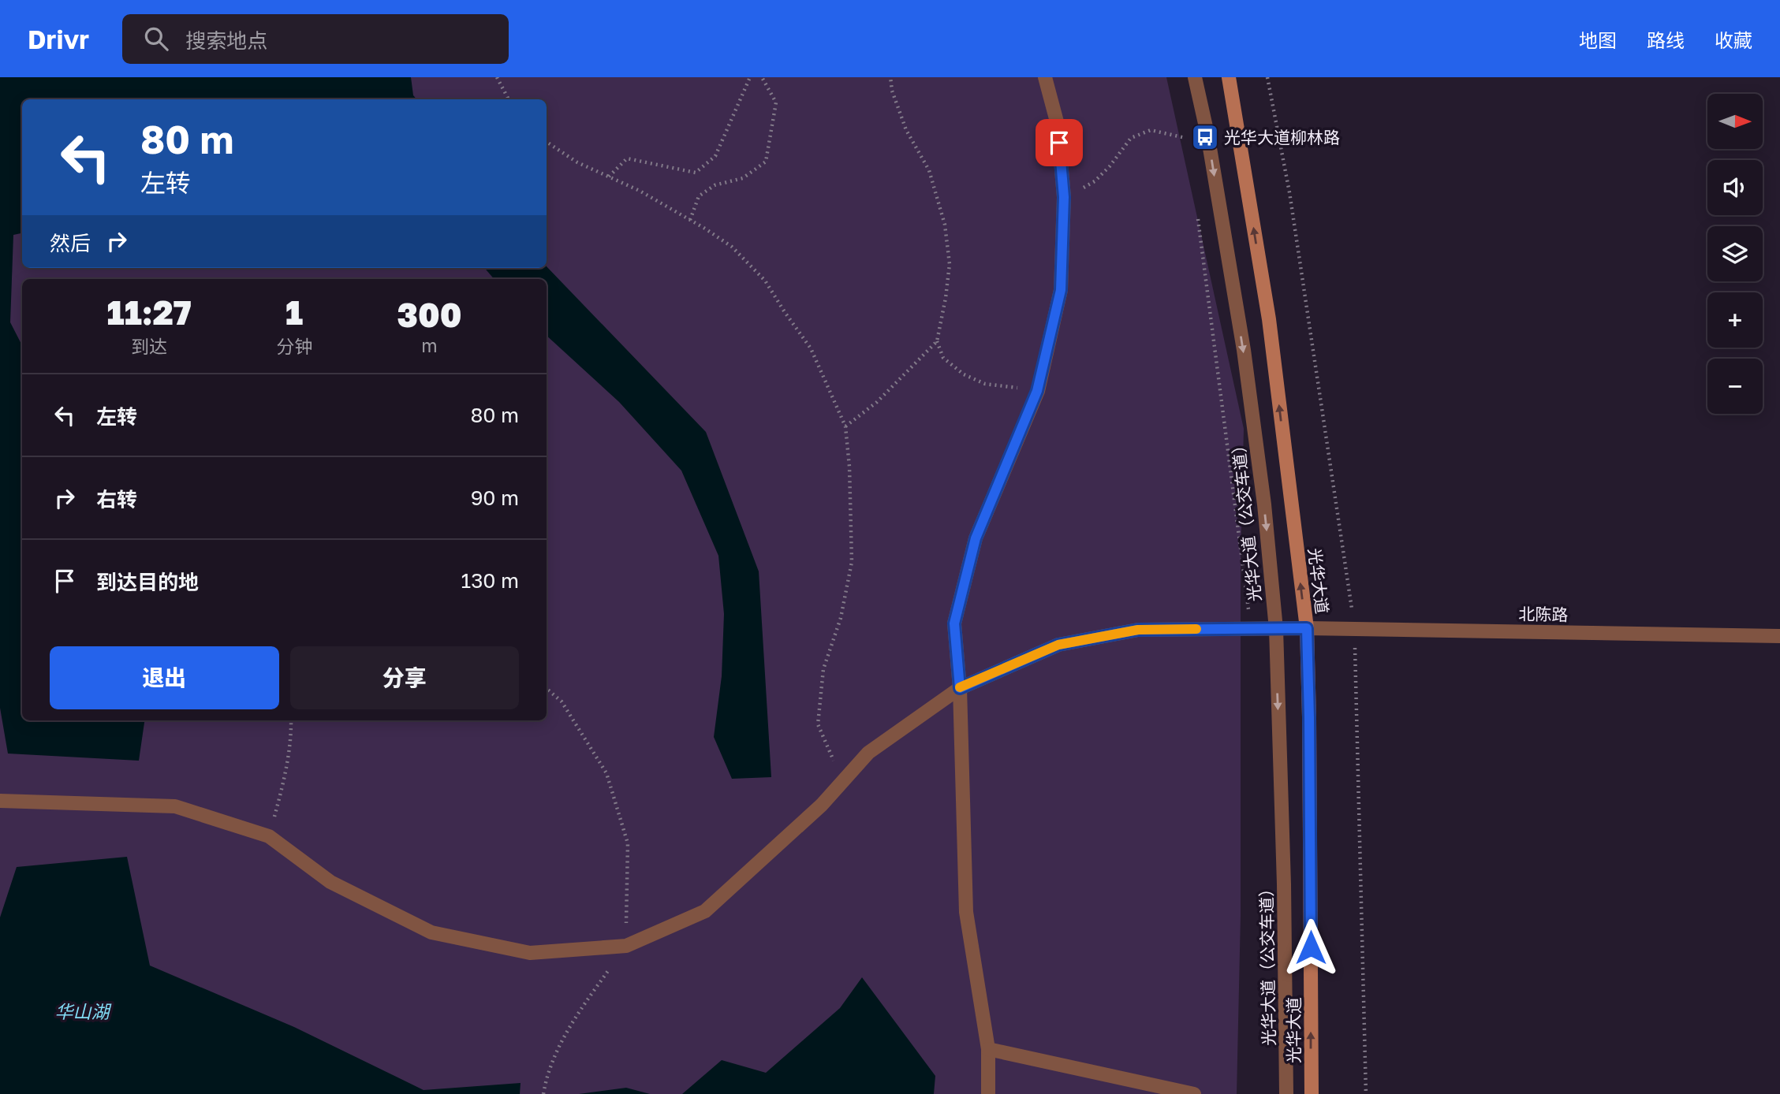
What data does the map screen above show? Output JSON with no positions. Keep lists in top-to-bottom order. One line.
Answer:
{"streets":{"main road":["光华大道"],"street":["光华大道（公交车道）","北陈路"]},"crossings":[["光华大道（公交车道）","北陈路"],["光华大道","北陈路"]],"one_way":["光华大道（公交车道）","光华大道"],"water":["华山湖"],"places":{"bus stop":["光华大道柳林路"]},"north":"right","page":{"header":"Drivr","search":"搜索地点","nav":["地图","路线","收藏"],"map_buttons":["+","−"],"turn":["80 m","左转"],"then":"然后","eta":["11:27","到达","1","分钟","300","m"],"list":[{"name":"左转","value":"80 m"},{"name":"右转","value":"90 m"},{"name":"到达目的地","value":"130 m"}],"buttons":["退出","分享"]}}
